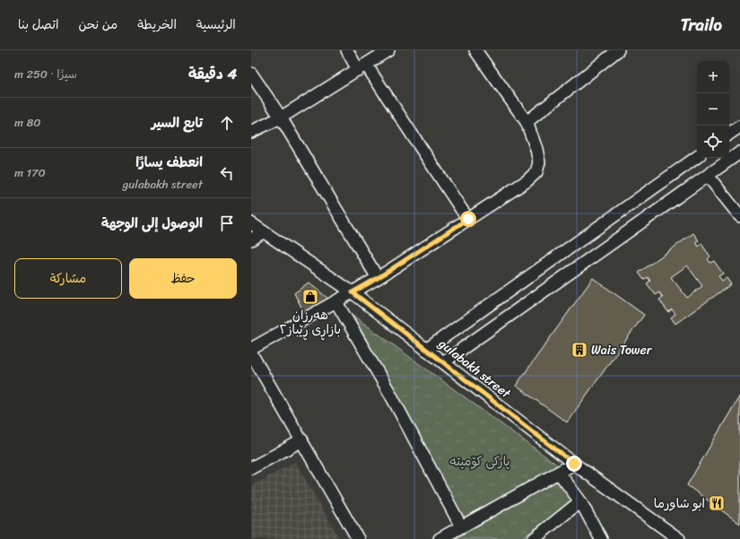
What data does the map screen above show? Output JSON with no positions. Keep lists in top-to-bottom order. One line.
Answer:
{"streets":{"street":["gulabakh street"]},"parks":["پارکی کۆمیتە"],"places":{"shop":["هەرزان بازاڕی ڕێباز٢"],"building":["Wais Tower"],"restaurant":["ابو شاورما"]},"page":{"header":"Trailo","nav":["الرئيسية","الخريطة","من نحن","اتصل بنا"],"heading":["4 دقيقة","سيرًا · 250 m"],"map_buttons":["+","−"],"list":[["تابع السير","80 m"],["انعطف يسارًا","gulabakh street","170 m"],"الوصول إلى الوجهة"],"buttons":["حفظ","مشاركة"]}}
